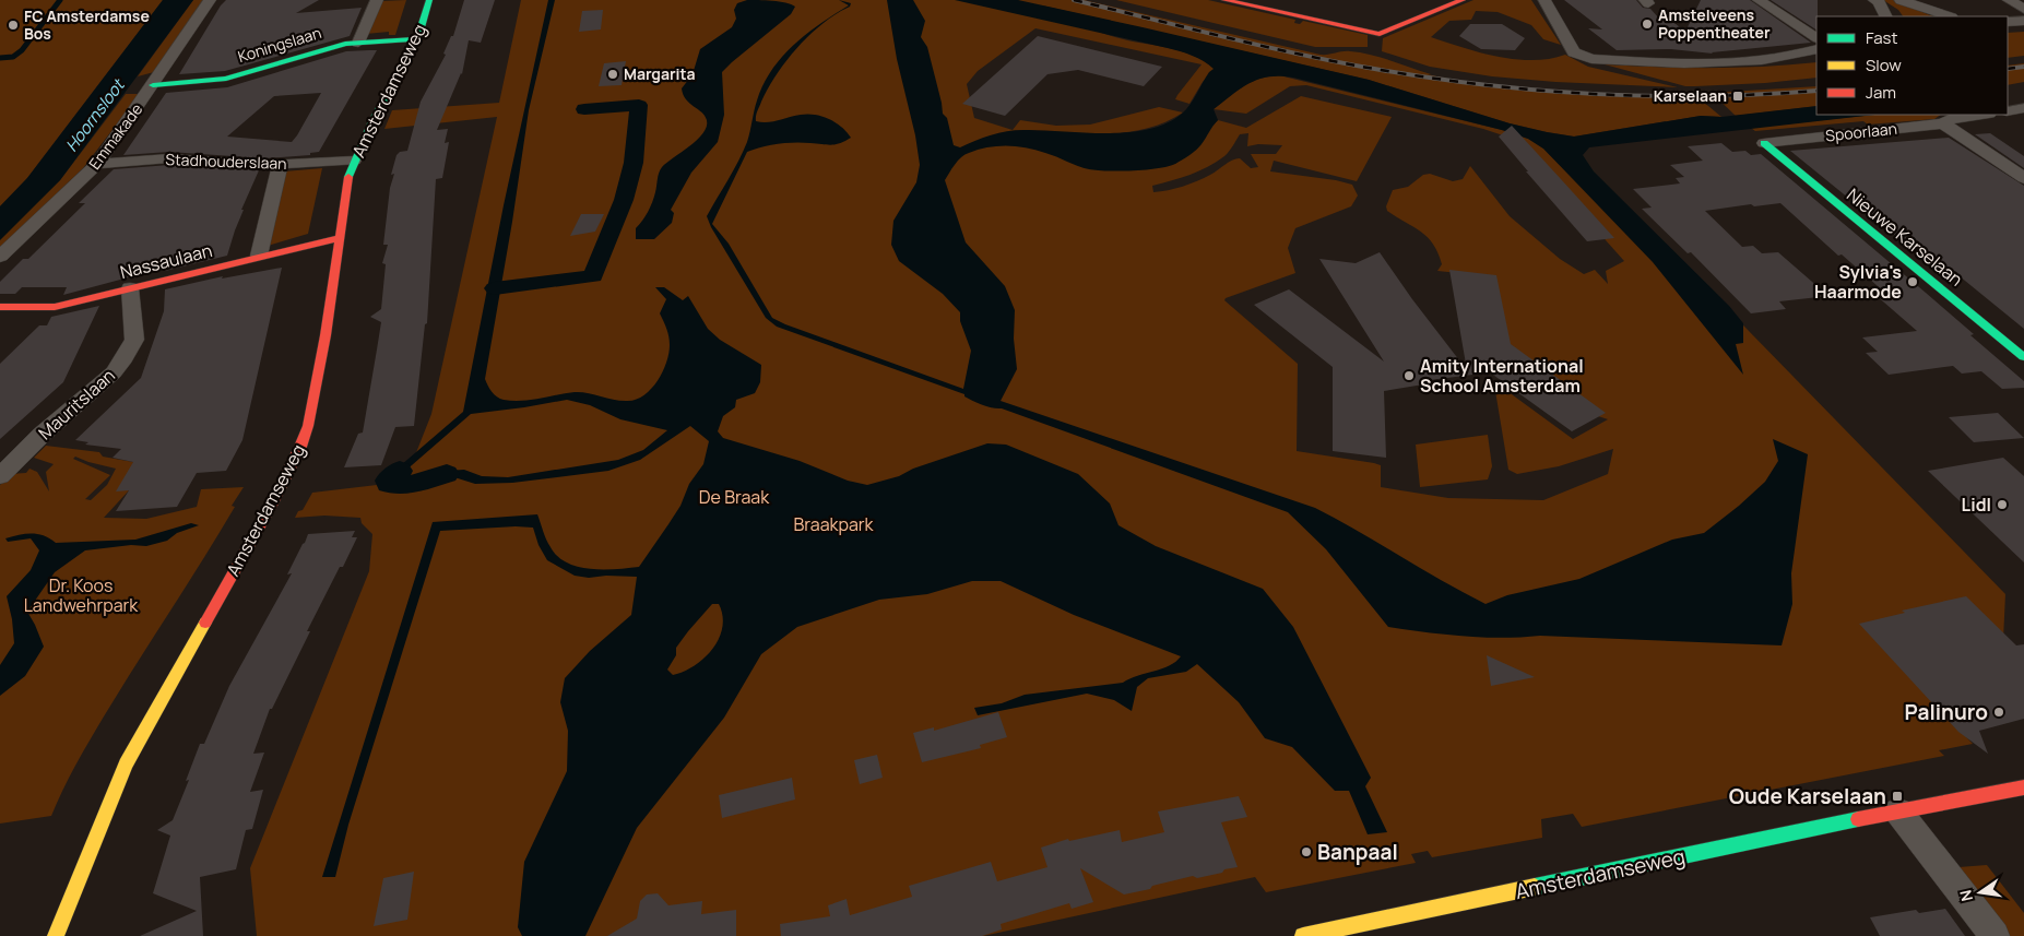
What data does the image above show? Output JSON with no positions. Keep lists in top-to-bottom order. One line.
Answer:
{"streets":{"main road":["Koningslaan","Amsterdamseweg","Nieuwe Karselaan","Nassaulaan"],"street":["Spoorlaan","Emmakade","Stadhouderslaan","Mauritslaan"]},"crossings":[["Koningslaan","Amsterdamseweg"],["Koningslaan","Emmakade"],["Amsterdamseweg","Stadhouderslaan"],["Amsterdamseweg","Nassaulaan"],["Spoorlaan","Nieuwe Karselaan"],["Emmakade","Stadhouderslaan"],["Nassaulaan","Mauritslaan"]],"water":["Hoornsloot"],"parks":["De Braak","Braakpark","Dr. Koos Landwehrpark"],"places":{"other":["Amstelveens Poppentheater","FC Amsterdamse Bos","Margarita","Sylvia's Haarmode","Amity International School Amsterdam","Lidl","Palinuro","Banpaal"],"transit":["Karselaan","Oude Karselaan"]},"legend":["Fast","Slow","Jam"],"north":"left"}
